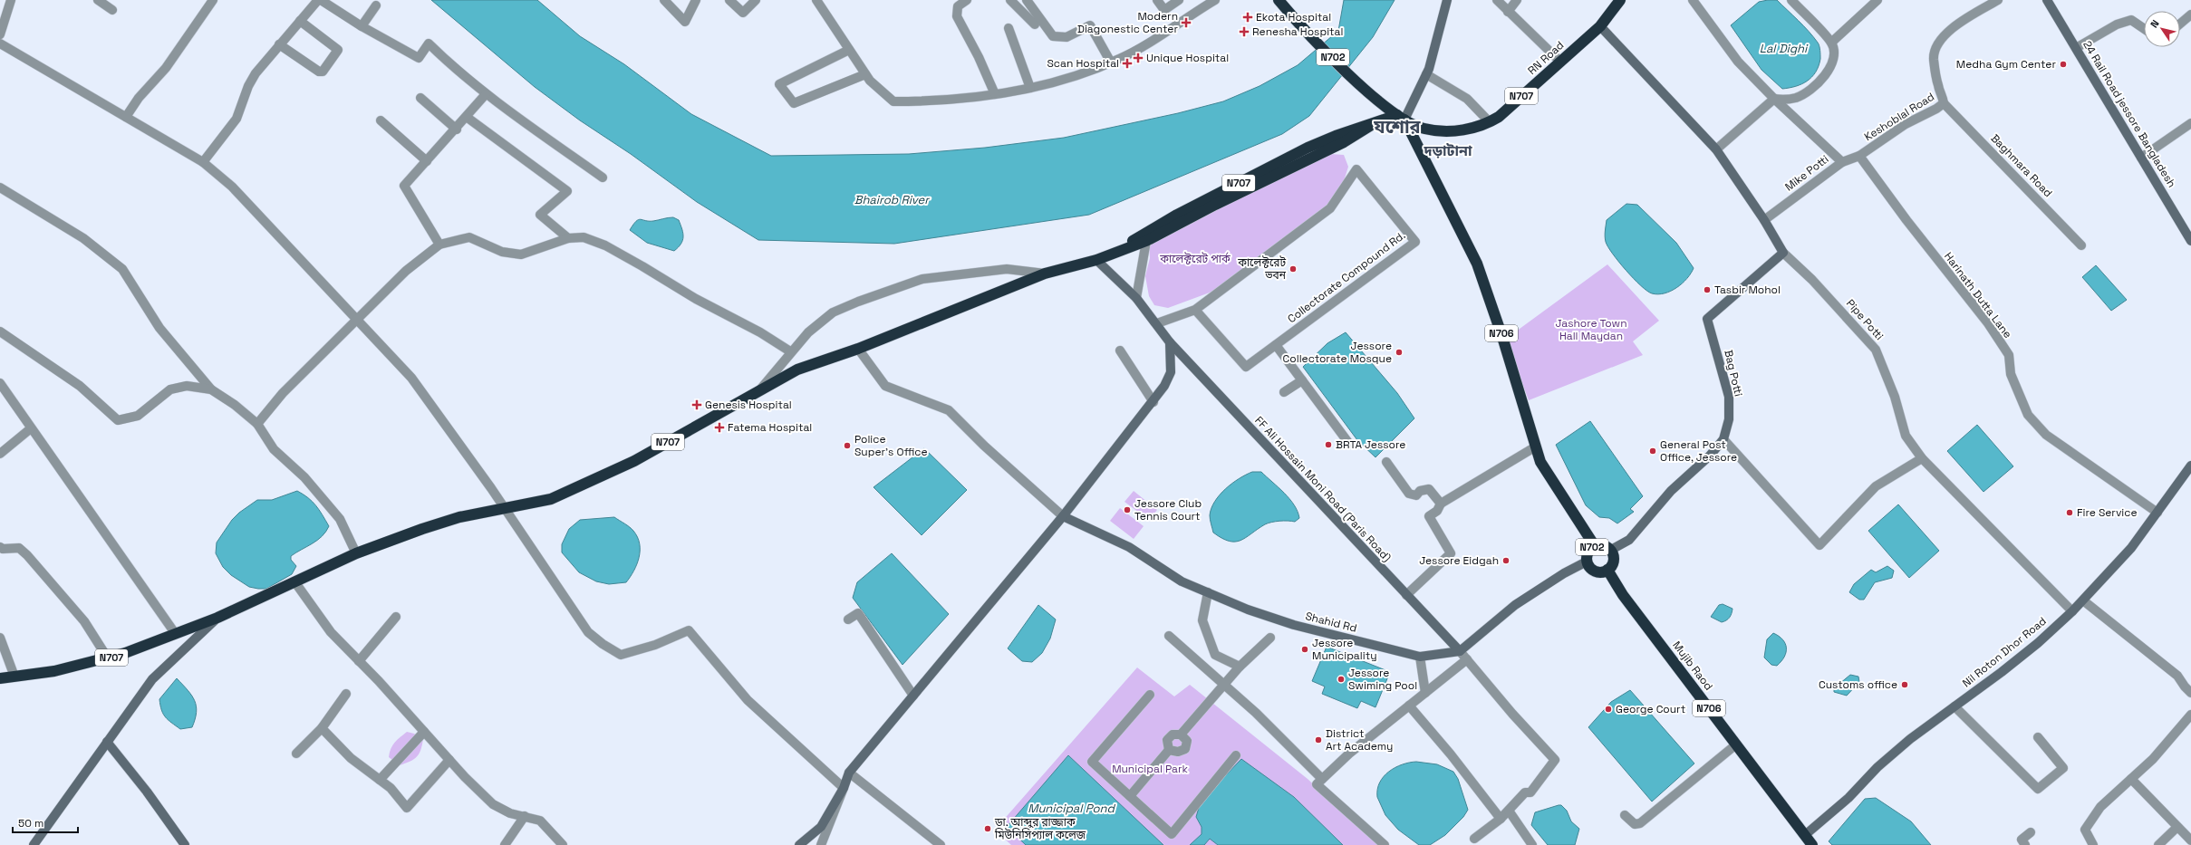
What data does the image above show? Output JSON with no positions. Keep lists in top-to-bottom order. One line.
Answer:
{"streets":{"highway":["N702","RN Road","N707","N706","Mujib Raod"],"street":["24 Rail Road jessore Bangladesh","Keshoblal Road","Baghmara Road","Mike Potti","Collectorate Compound Rd.","Harinath Dutta Lane","Pipe Potti","Bag Potti","FF Ali Hossain Moni Road (Paris Road)","Shahid Rd","Nil Roton Dhor Road"]},"crossings":[["N702","RN Road"],["N702","N707"],["N702","N706"],["N702","Bag Potti"],["N702","Mujib Raod"],["RN Road","N707"],["RN Road","N706"],["N707","N706"],["N707","FF Ali Hossain Moni Road (Paris Road)"],["Keshoblal Road","Baghmara Road"],["Keshoblal Road","Mike Potti"],["Keshoblal Road","Harinath Dutta Lane"],["Collectorate Compound Rd.","FF Ali Hossain Moni Road (Paris Road)"],["Harinath Dutta Lane","Nil Roton Dhor Road"],["Pipe Potti","Bag Potti"],["N706","Bag Potti"],["N706","Mujib Raod"],["Bag Potti","Mujib Raod"],["FF Ali Hossain Moni Road (Paris Road)","Shahid Rd"],["Nil Roton Dhor Road","Mujib Raod"]],"districts":["যশোর","দড়াটানা"],"water":["Lal Dighi","Bhairob River","Municipal Pond"],"parks":["কালেক্টরেট পার্ক","Jashore Town Hall Maydan","Municipal Park"],"places":{"health":["Ekota Hospital","Modern Diagonestic Center","Renesha Hospital","Unique Hospital","Scan Hospital","Genesis Hospital","Fatema Hospital"],"other":["Medha Gym Center","কালেক্টরেট ভবন","Tasbir Mohol","Jessore Collectorate Mosque","BRTA Jessore","Police Super's Office","General Post Office, Jessore","Jessore Club Tennis Court","Fire Service","Jessore Eidgah","Jessore Municipality","Jessore Swiming Pool","Customs office","George Court","District Art Academy","ডা. আব্দুর রাজ্জাক মিউনিসিপ্যাল কলেজ"]},"scale_bar":"50 m","north":"top left"}
